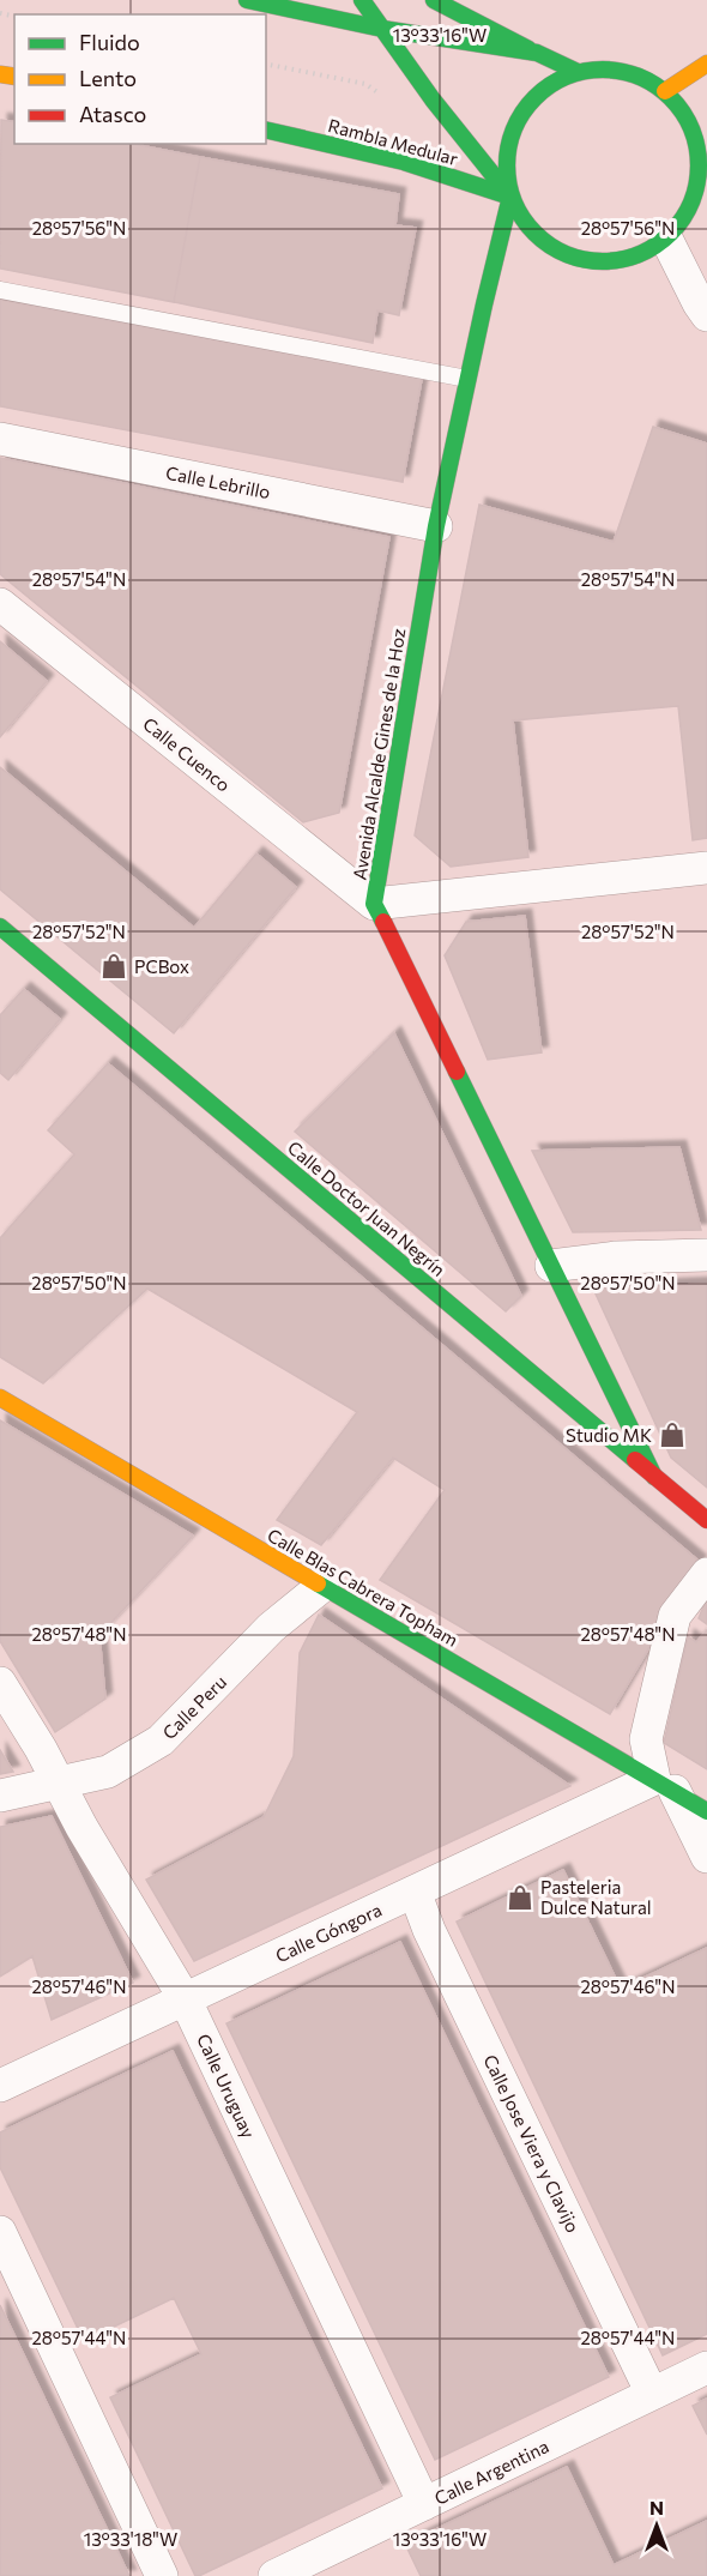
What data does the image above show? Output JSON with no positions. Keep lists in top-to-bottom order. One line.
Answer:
{"streets":{"main road":["Rambla Medular","Avenida Alcalde Gines de la Hoz","Calle Doctor Juan Negrín","Calle Blas Cabrera Topham"],"street":["Calle Lebrillo","Calle Cuenco","Calle Peru","Calle Góngora","Calle Uruguay","Calle Jose Viera y Clavijo","Calle Argentina"]},"crossings":[["Rambla Medular","Avenida Alcalde Gines de la Hoz"],["Calle Lebrillo","Avenida Alcalde Gines de la Hoz"],["Calle Cuenco","Avenida Alcalde Gines de la Hoz"],["Avenida Alcalde Gines de la Hoz","Calle Doctor Juan Negrín"],["Calle Blas Cabrera Topham","Calle Peru"],["Calle Blas Cabrera Topham","Calle Góngora"],["Calle Peru","Calle Uruguay"],["Calle Góngora","Calle Uruguay"],["Calle Góngora","Calle Jose Viera y Clavijo"],["Calle Uruguay","Calle Argentina"],["Calle Jose Viera y Clavijo","Calle Argentina"]],"places":{"shop":["PCBox","Studio MK","Pasteleria Dulce Natural"]},"legend":["Fluido","Lento","Atasco"],"north":"top","coordinates":["13°33'16\"W","28°57'56\"N","28°57'54\"N","28°57'52\"N","28°57'50\"N","28°57'48\"N","28°57'46\"N","28°57'44\"N","13°33'18\"W"]}
